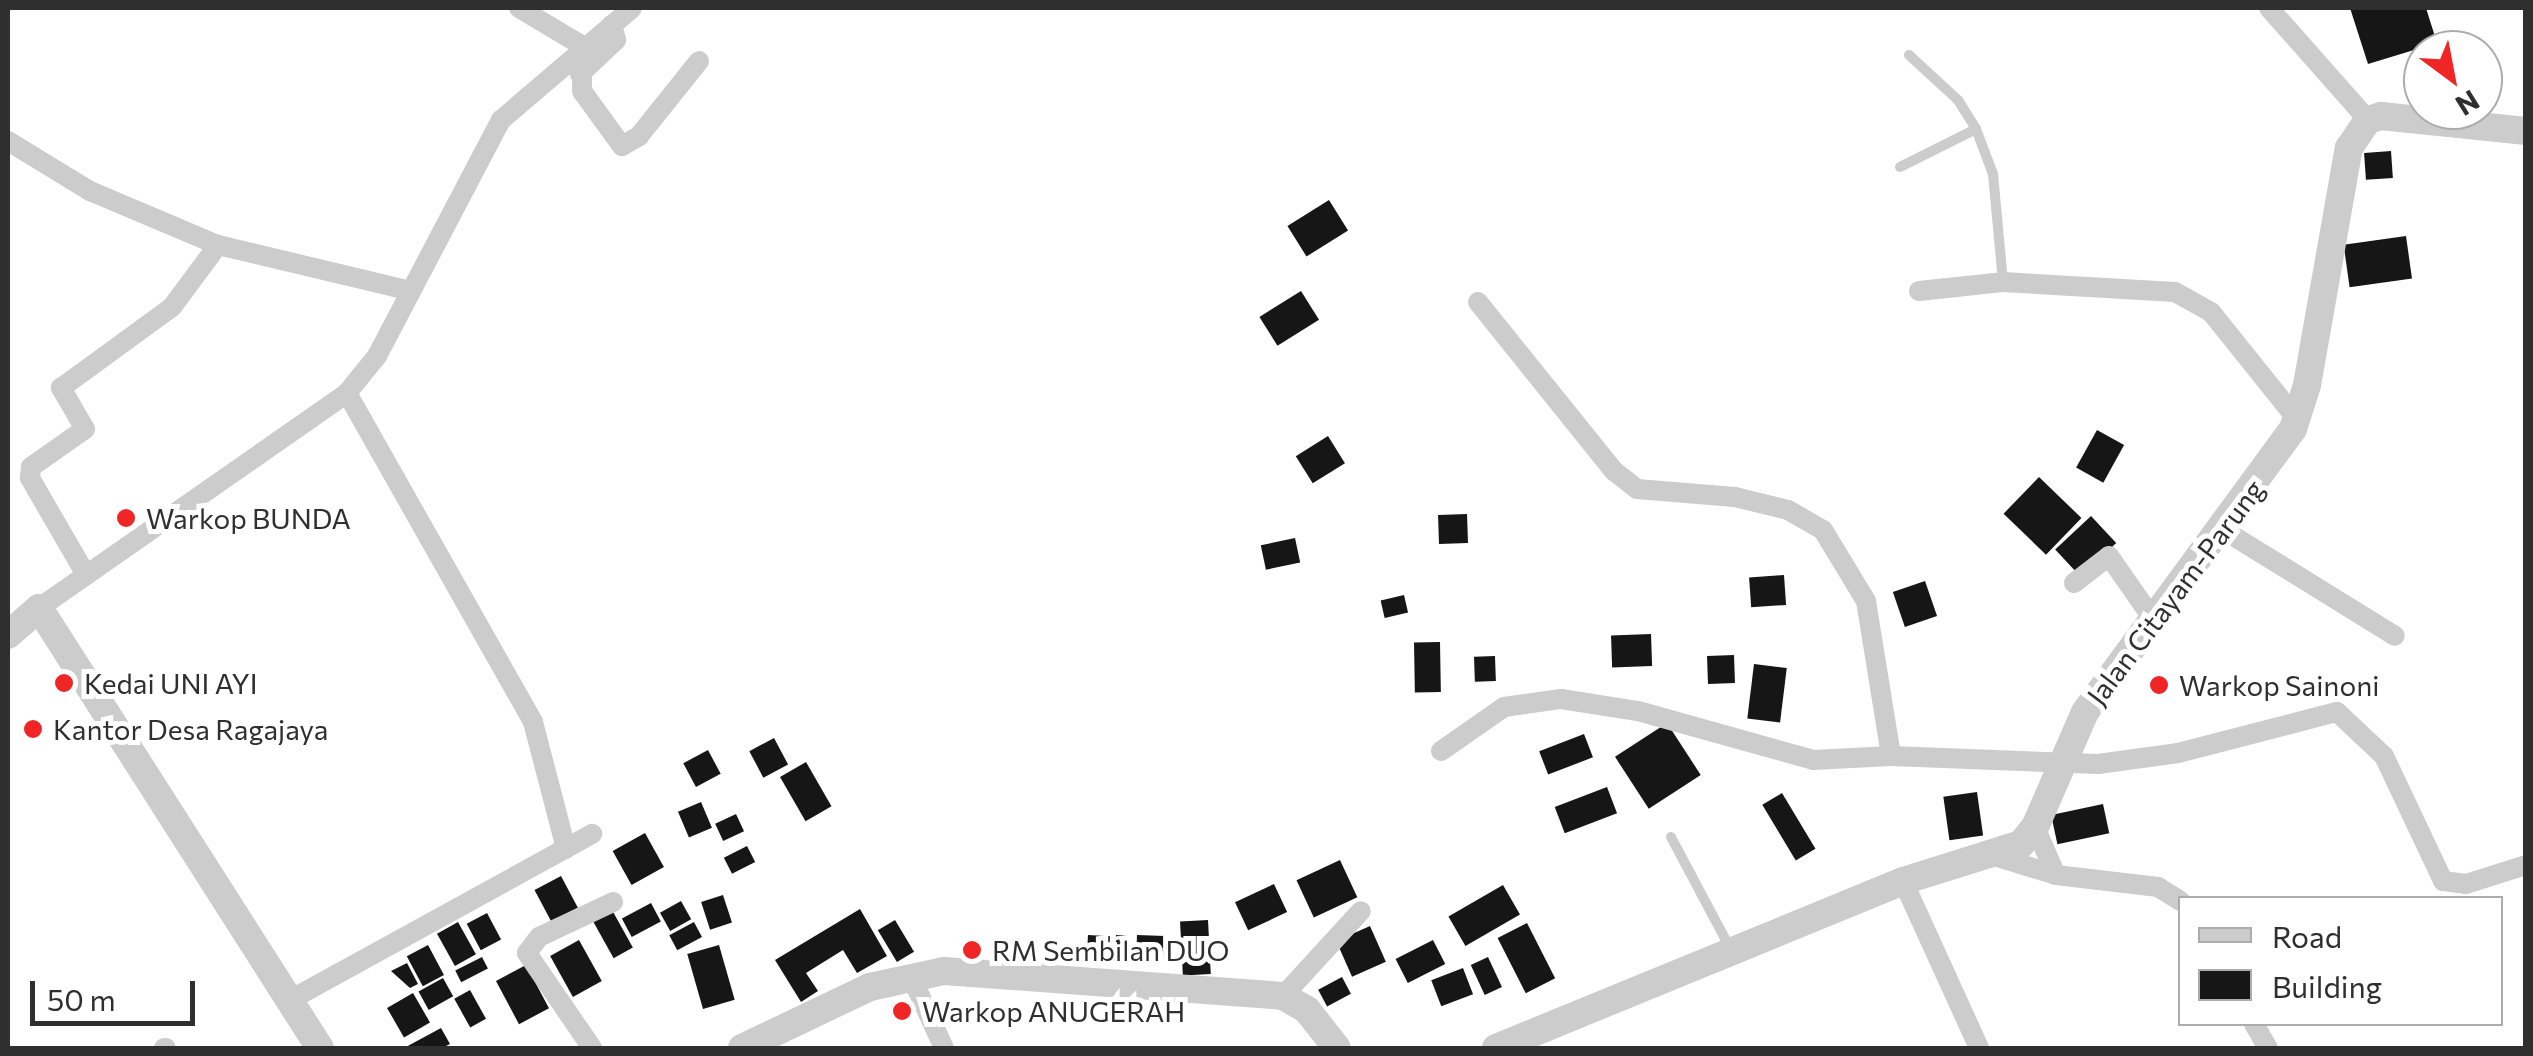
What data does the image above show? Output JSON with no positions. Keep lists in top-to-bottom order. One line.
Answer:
{"streets":{"street":["Jalan Citayam-Parung"]},"places":["Warkop BUNDA","Kedai UNI AYI","Warkop Sainoni","Kantor Desa Ragajaya","RM Sembilan DUO","Warkop ANUGERAH"],"legend":["Road","Building"],"scale_bar":"50 m","north":"bottom right"}
